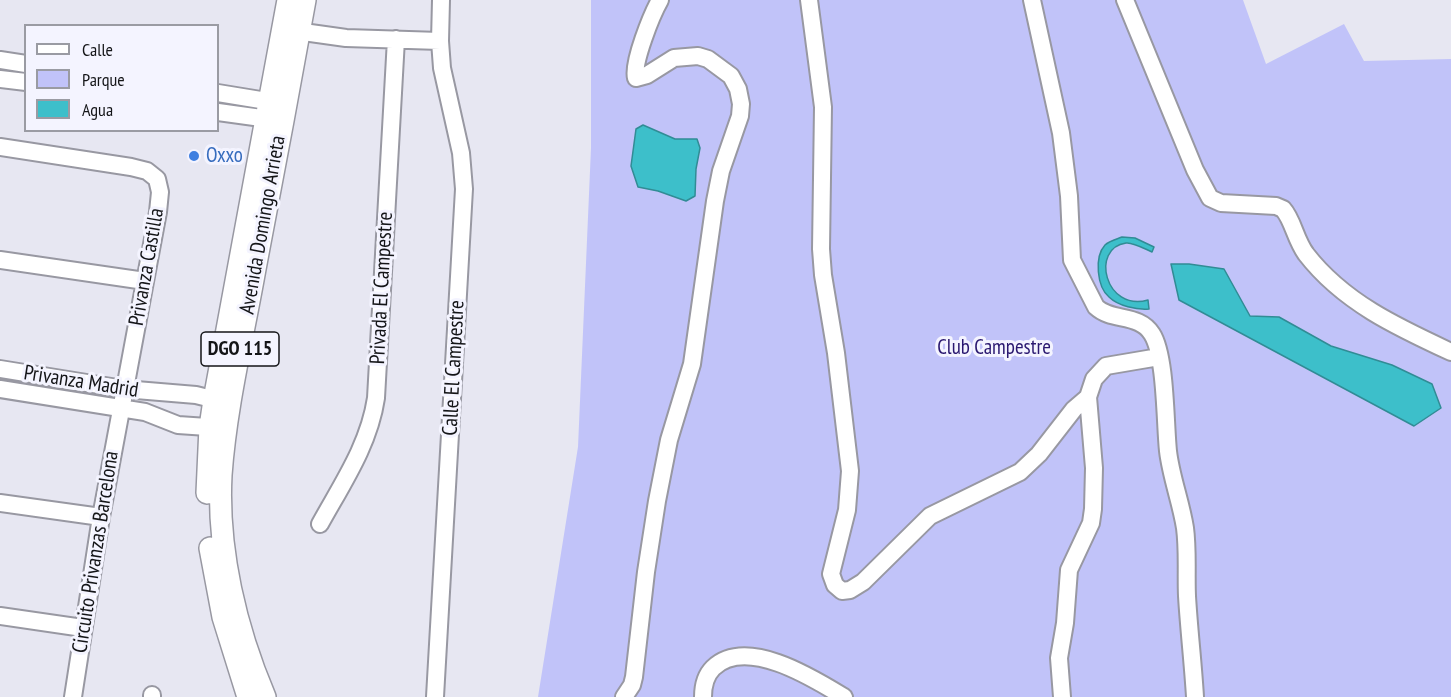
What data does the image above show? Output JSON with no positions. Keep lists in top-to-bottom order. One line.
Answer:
{"streets":{"main road":["Avenida Domingo Arrieta","DGO 115"],"street":["Privanza Castilla","Privada El Campestre","Calle El Campestre","Privanza Madrid","Circuito Privanzas Barcelona"]},"crossings":[["Avenida Domingo Arrieta","Privanza Madrid"],["Privanza Castilla","Privanza Madrid"],["Privanza Castilla","Circuito Privanzas Barcelona"],["Privanza Madrid","Circuito Privanzas Barcelona"]],"parks":["Club Campestre"],"places":["Oxxo"],"legend":["Calle","Parque","Agua"]}
